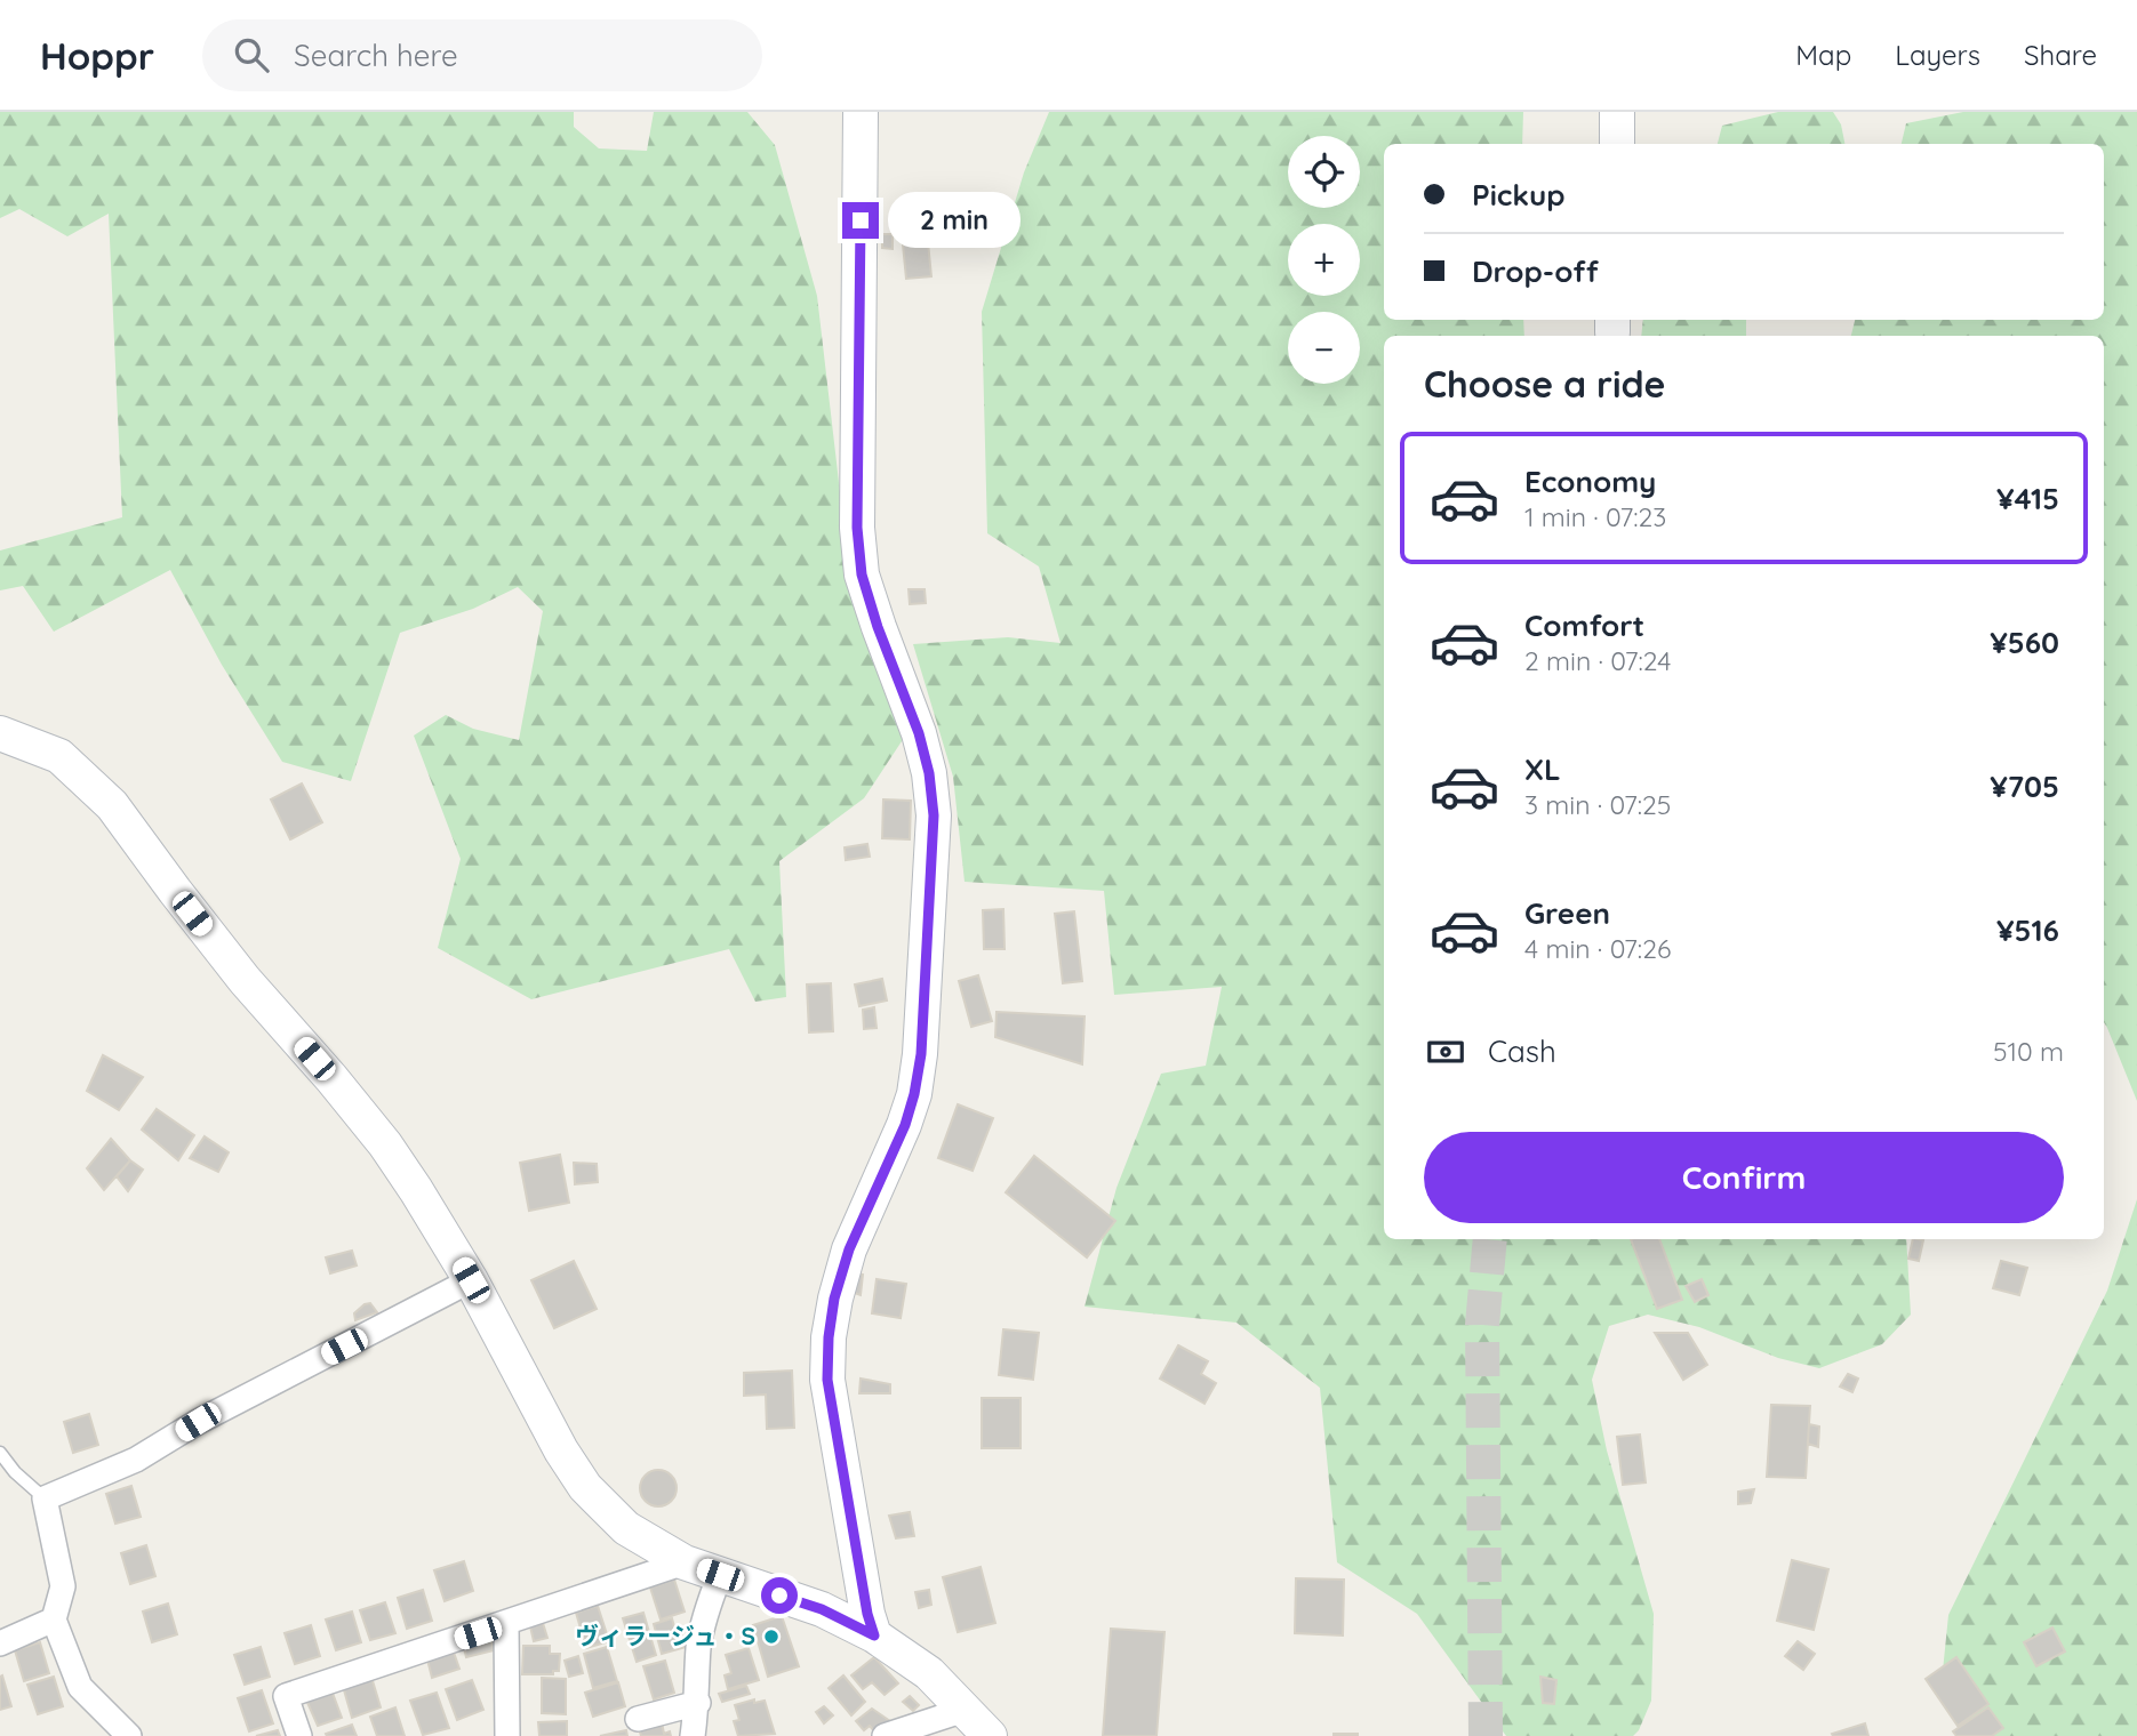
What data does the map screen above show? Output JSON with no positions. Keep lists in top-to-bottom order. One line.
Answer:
{"places":["ヴィラージュ・S"],"page":{"header":"Hoppr","search":"Search here","nav":["Map","Layers","Share"],"map_buttons":["+","−"],"banner":["Pickup","Drop-off"],"bubble":"2 min","heading":"Choose a ride","list":[{"name":"Economy","note":"1 min · 07:23","value":"¥415"},{"name":"Comfort","note":"2 min · 07:24","value":"¥560"},{"name":"XL","note":"3 min · 07:25","value":"¥705"},{"name":"Green","note":"4 min · 07:26","value":"¥516"}],"pay":["Cash","510 m"],"buttons":"Confirm"}}
